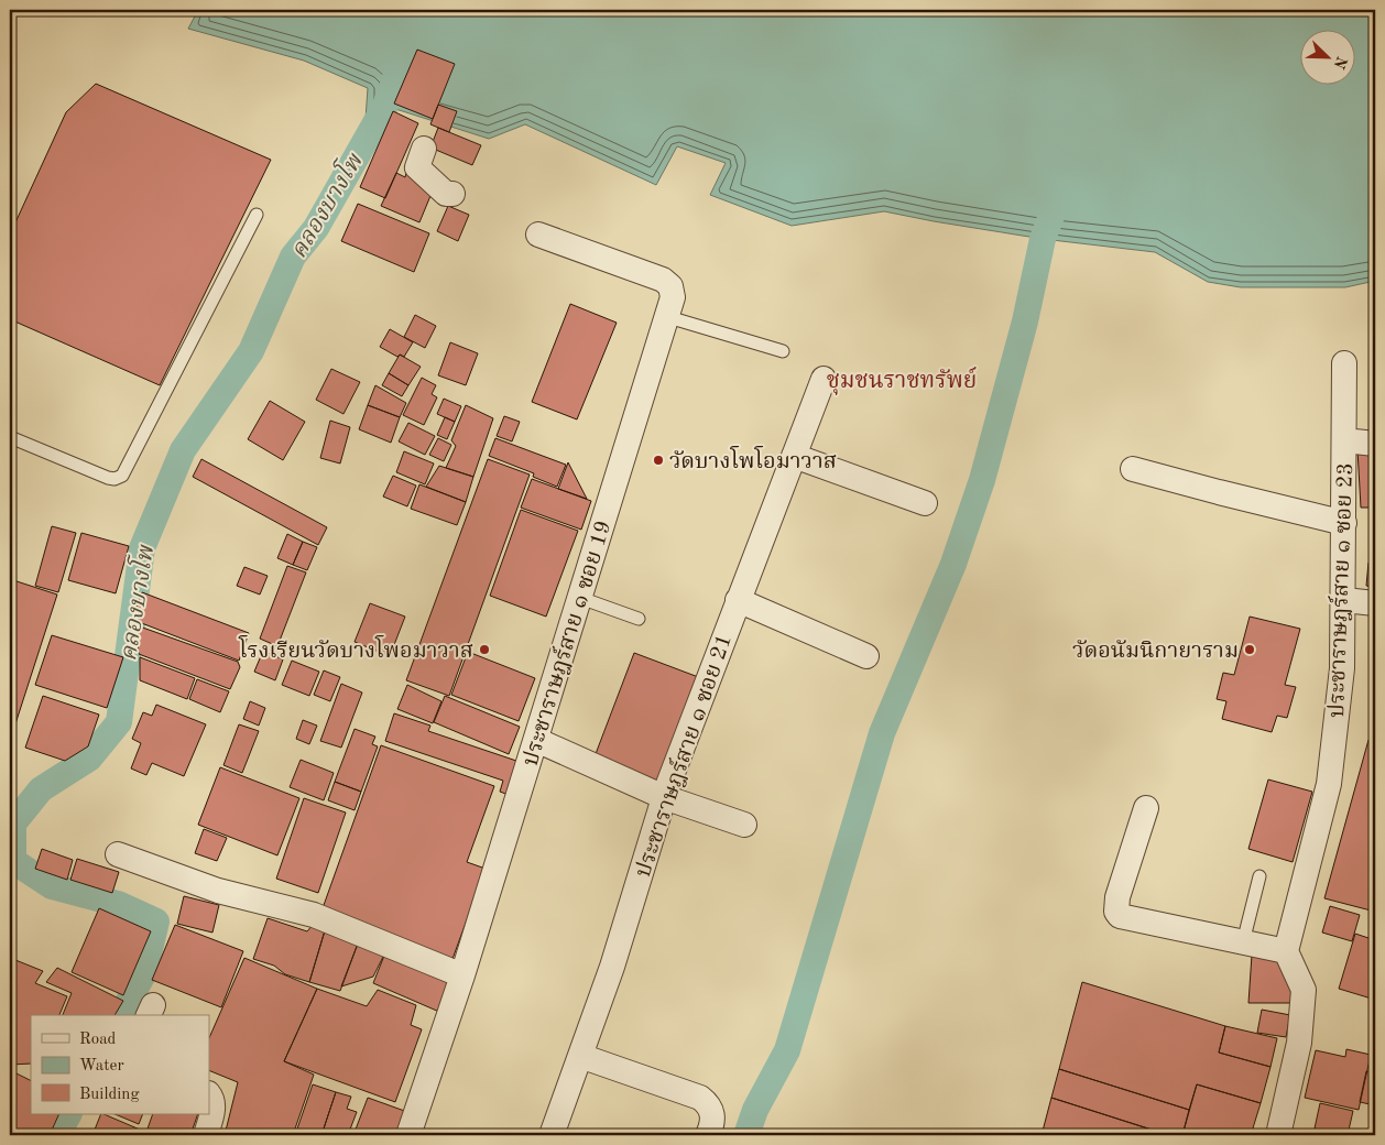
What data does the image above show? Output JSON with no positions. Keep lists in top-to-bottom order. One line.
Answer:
{"streets":{"street":["ประชาราษฎร์สาย ๑ ซอย 23","ประชาราษฎร์สาย ๑ ซอย 19","ประชาราษฎร์สาย ๑ ซอย 21"]},"districts":["ชุมชนราชทรัพย์"],"water":["คลองบางโพ"],"places":["วัดบางโพโอมาวาส","โรงเรียนวัดบางโพอมาวาส","วัดอนัมนิกายาราม"],"legend":["Road","Water","Building"],"north":"bottom right"}
